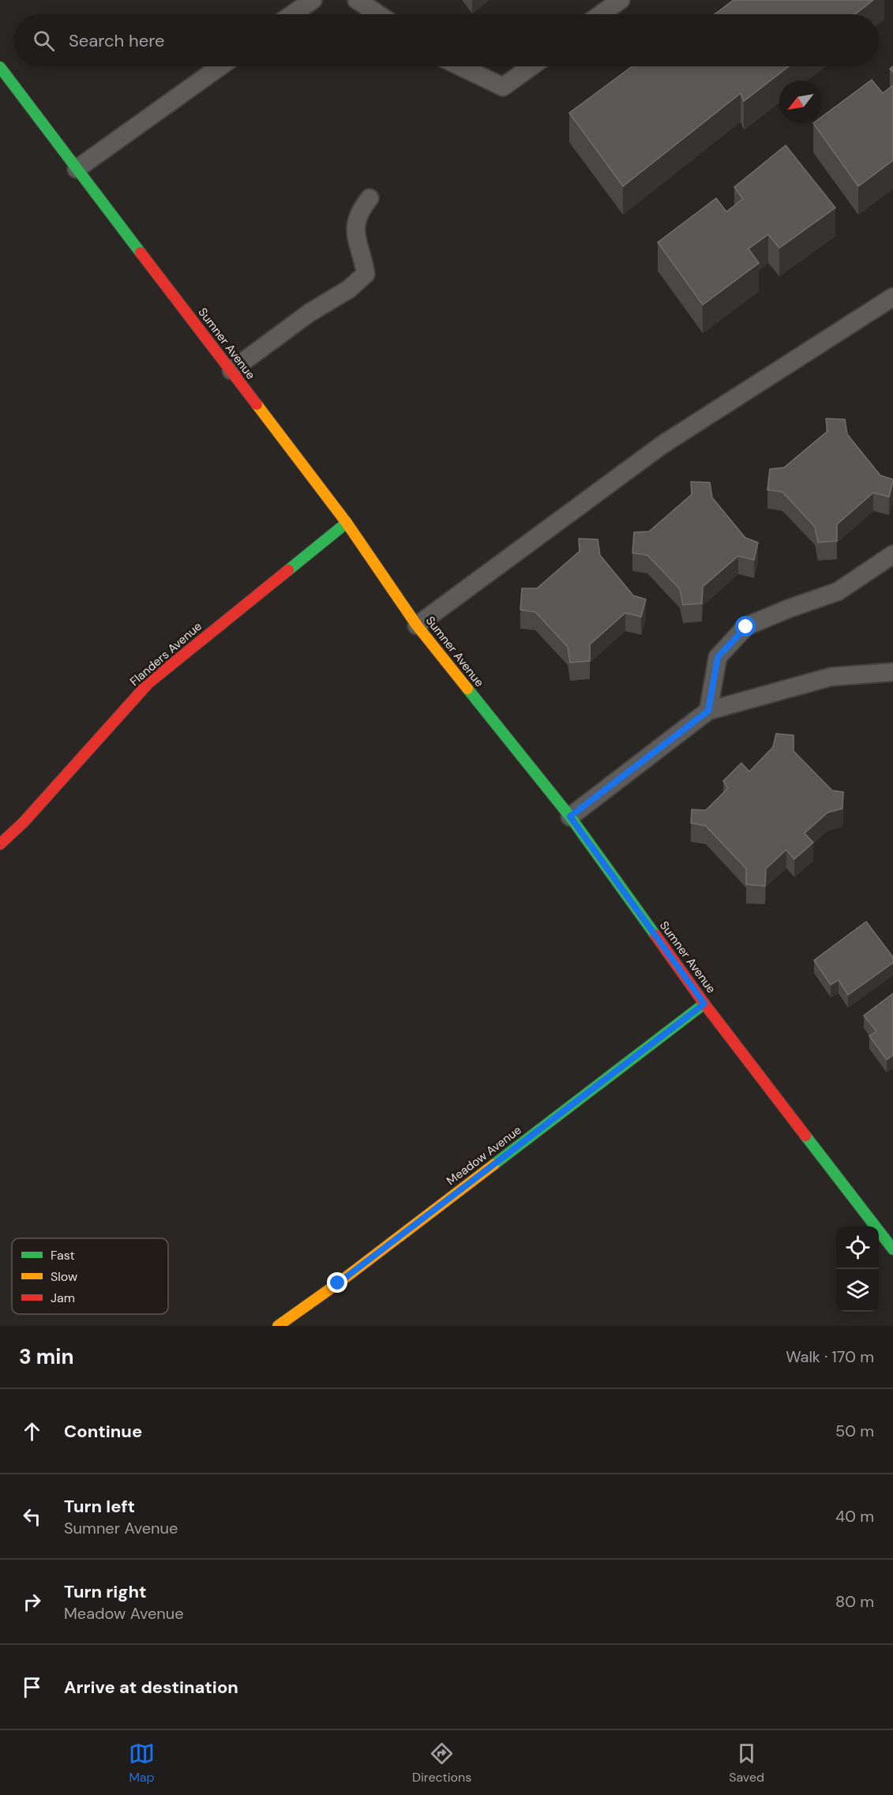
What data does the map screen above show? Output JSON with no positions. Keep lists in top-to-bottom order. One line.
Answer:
{"streets":{"street":["Sumner Avenue","Flanders Avenue","Meadow Avenue"]},"crossings":[["Sumner Avenue","Flanders Avenue"],["Sumner Avenue","Meadow Avenue"]],"legend":["Fast","Slow","Jam"],"north":"bottom left","page":{"search":"Search here","heading":["3 min","Walk · 170 m"],"list":[["Continue","50 m"],["Turn left","Sumner Avenue","40 m"],["Turn right","Meadow Avenue","80 m"],"Arrive at destination"],"nav":["Map","Directions","Saved"]}}
